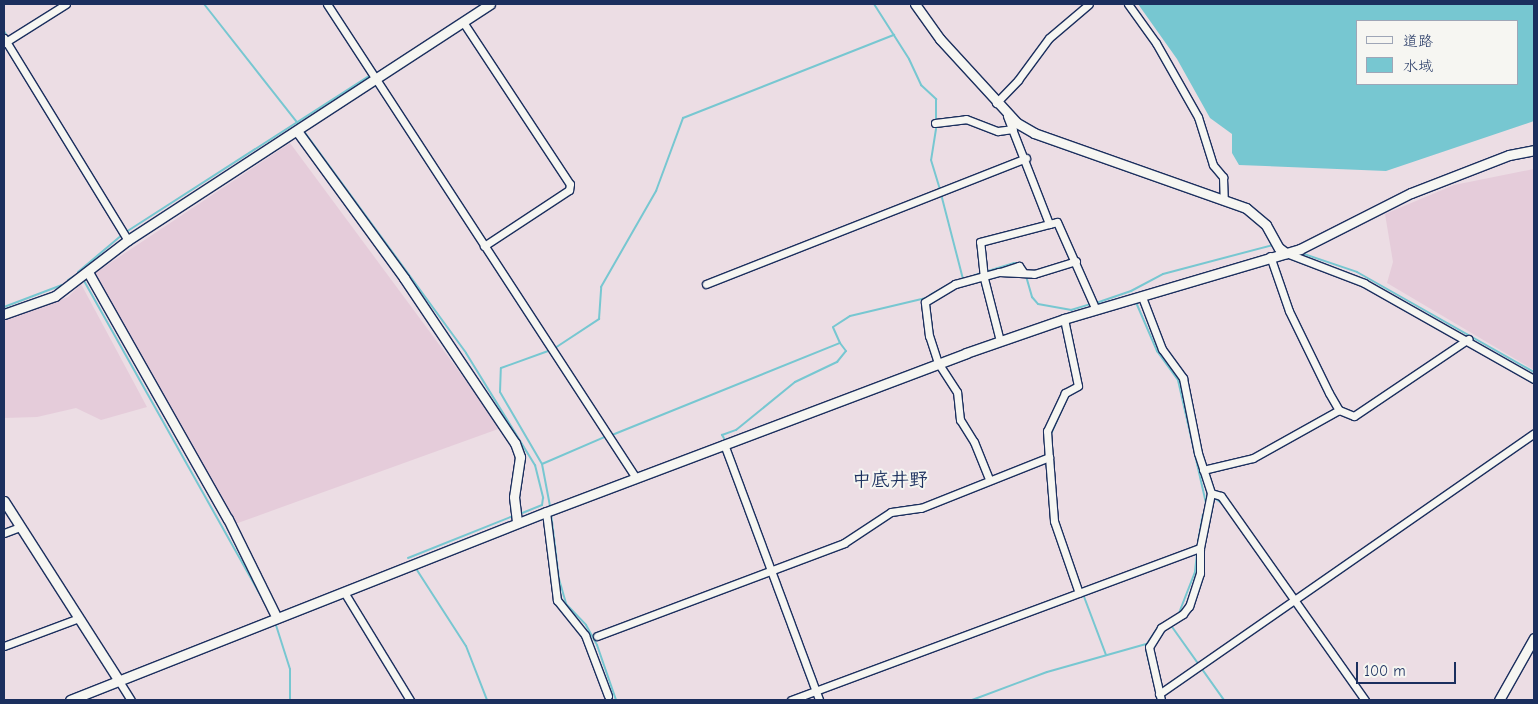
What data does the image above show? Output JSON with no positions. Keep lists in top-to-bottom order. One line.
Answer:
{"districts":["中底井野"],"legend":["道路","水域"],"scale_bar":"100 m"}
